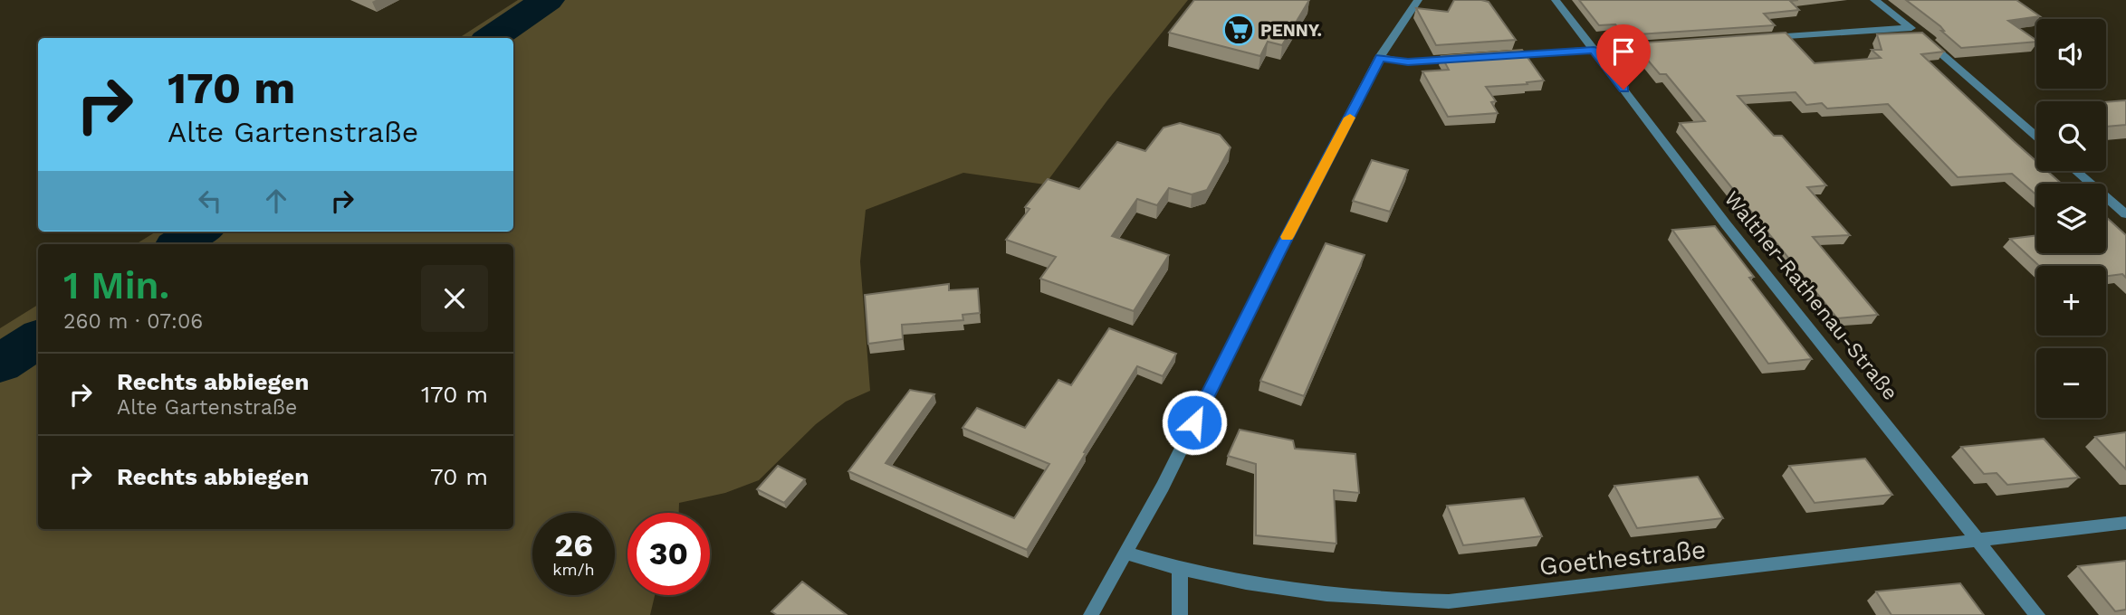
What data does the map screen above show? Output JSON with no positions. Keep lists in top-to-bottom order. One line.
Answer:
{"streets":{"street":["Walther-Rathenau-Straße","Goethestraße"]},"crossings":[["Walther-Rathenau-Straße","Goethestraße"]],"places":{"supermarket":["PENNY."]},"page":{"map_buttons":["+","−"],"turn":["170 m","Alte Gartenstraße"],"heading":["1 Min.","260 m · 07:06"],"list":[{"name":"Rechts abbiegen","note":"Alte Gartenstraße","value":"170 m"},{"name":"Rechts abbiegen","value":"70 m"}],"speed":"26 km/h","limit":"30"}}
